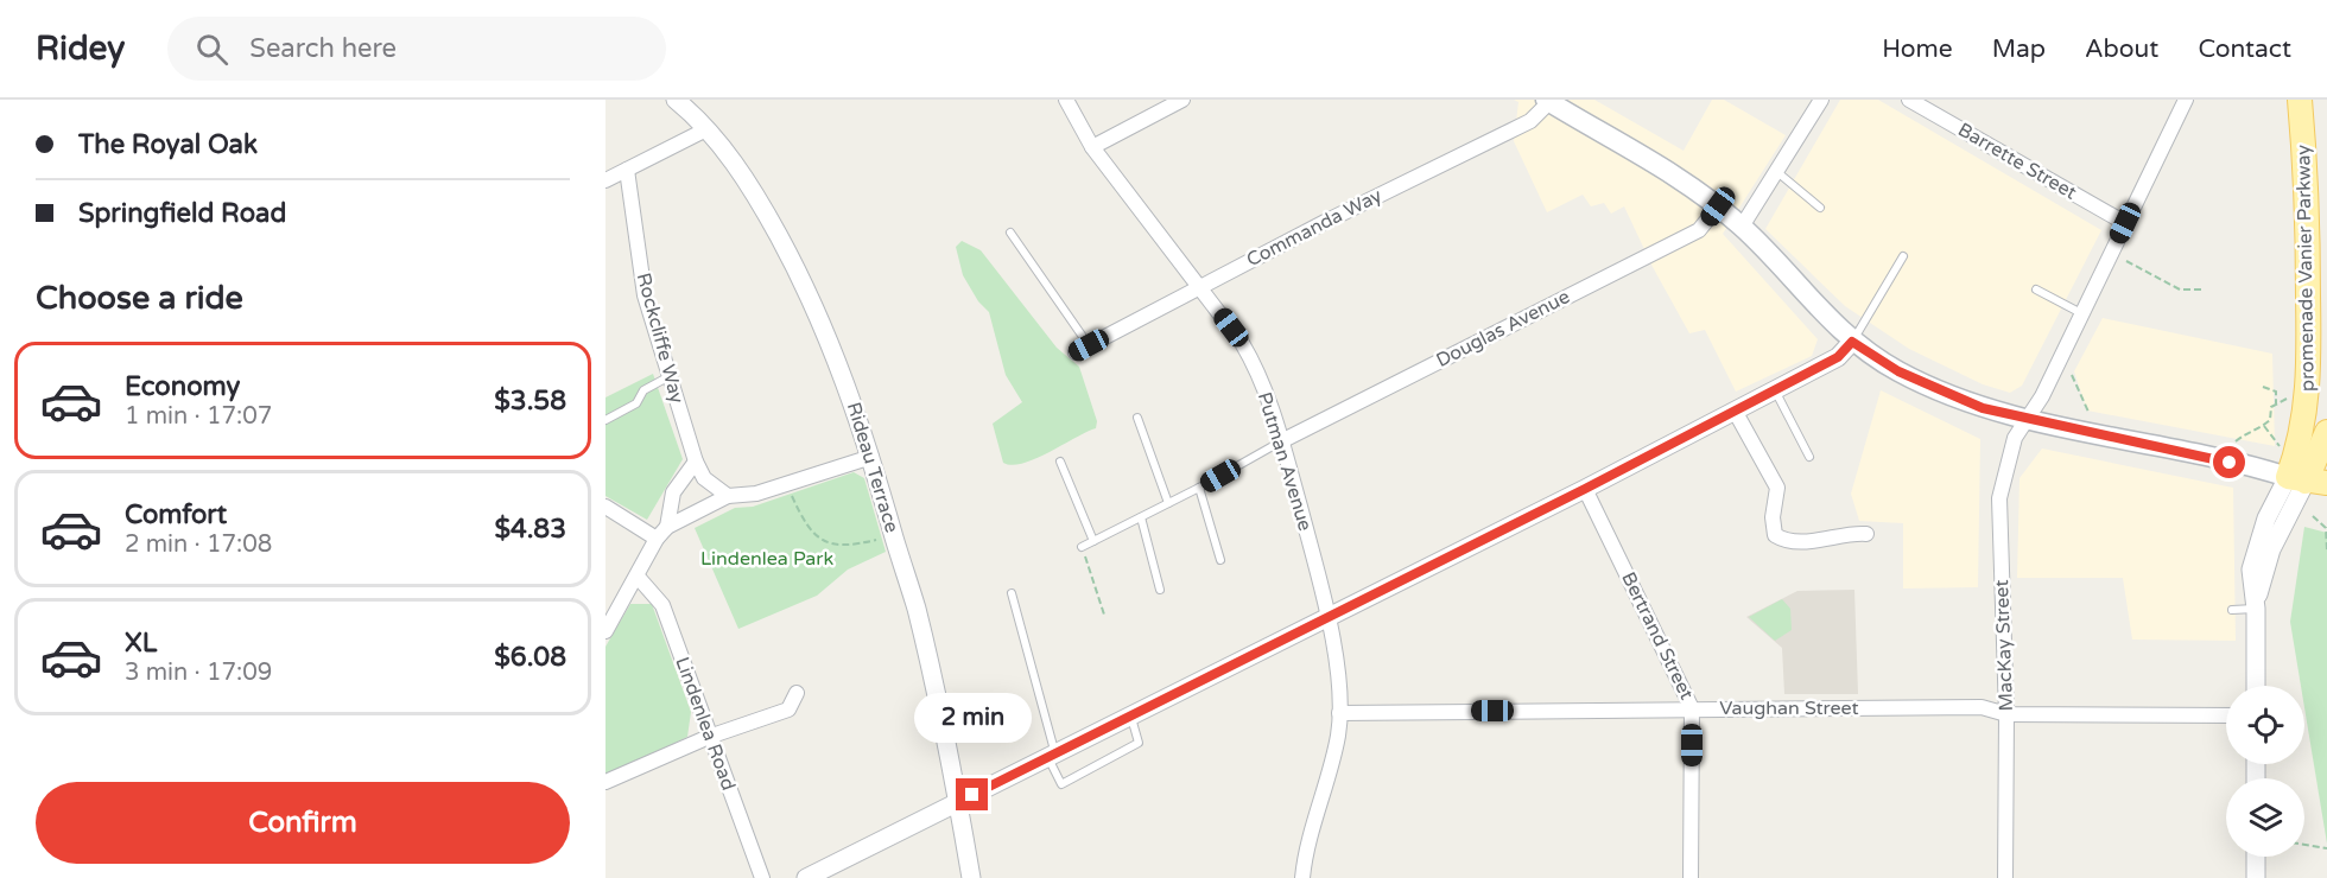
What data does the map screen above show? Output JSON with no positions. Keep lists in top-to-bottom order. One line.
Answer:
{"streets":{"main road":["promenade Vanier Parkway"],"street":["Barrette Street","Commanda Way","Douglas Avenue","Rockcliffe Way","Putman Avenue","Rideau Terrace","Bertrand Street","MacKay Street","Vaughan Street","Lindenlea Road"]},"crossings":[["Barrette Street","MacKay Street"],["Commanda Way","Putman Avenue"],["Douglas Avenue","Putman Avenue"],["Putman Avenue","Vaughan Street"],["Bertrand Street","Vaughan Street"],["MacKay Street","Vaughan Street"]],"parks":["Lindenlea Park"],"page":{"header":"Ridey","search":"Search here","nav":["Home","Map","About","Contact"],"banner":["The Royal Oak","Springfield Road"],"heading":"Choose a ride","list":[{"name":"Economy","note":"1 min · 17:07","value":"$3.58"},{"name":"Comfort","note":"2 min · 17:08","value":"$4.83"},{"name":"XL","note":"3 min · 17:09","value":"$6.08"}],"bubble":"2 min","buttons":"Confirm"}}
